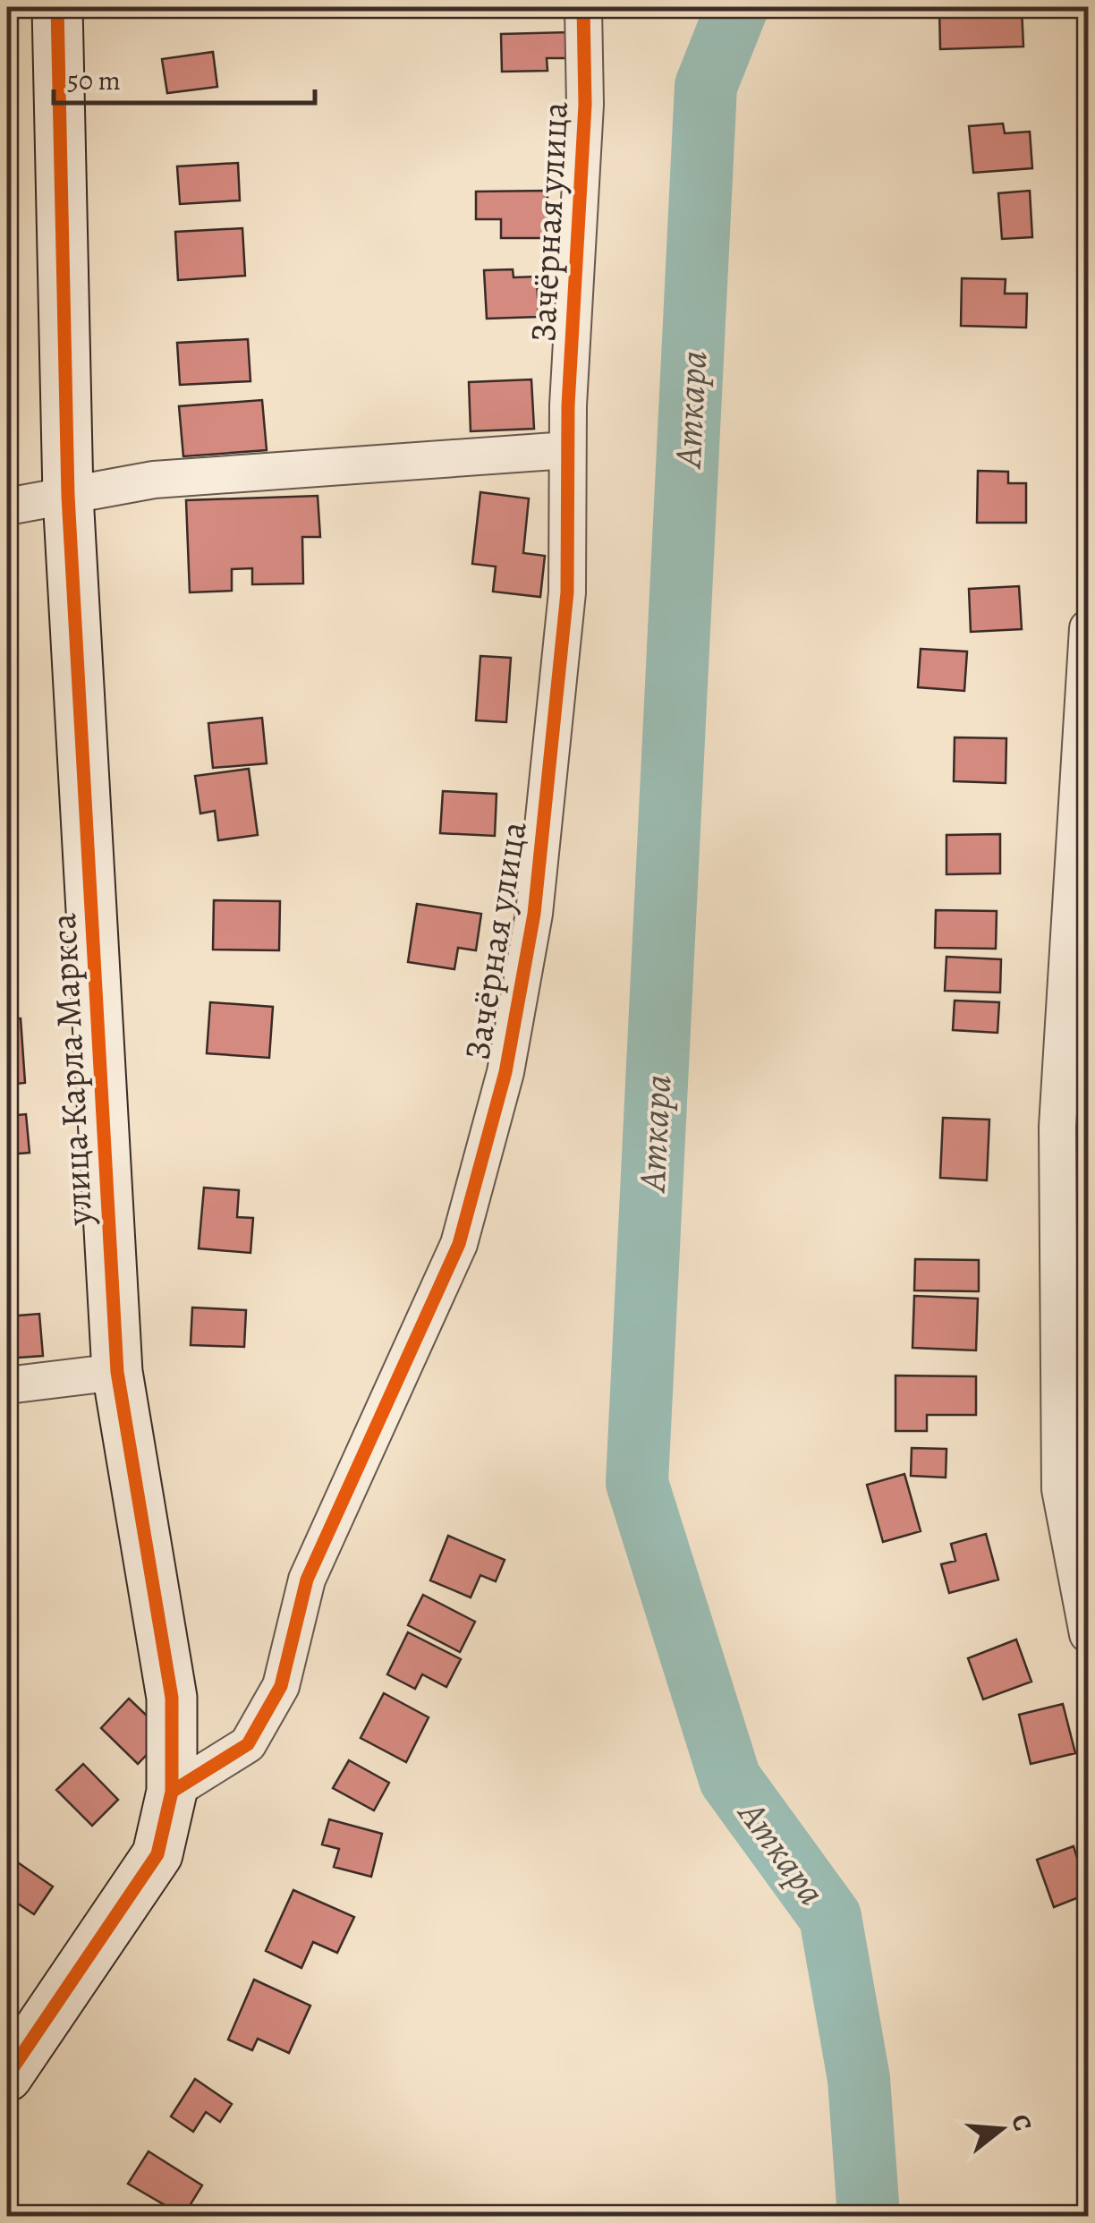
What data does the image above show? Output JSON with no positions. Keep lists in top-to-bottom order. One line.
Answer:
{"streets":{"street":["Зачёрная улица","улица Карла Маркса"]},"crossings":[["Зачёрная улица","улица Карла Маркса"]],"water":["Аткара"],"scale_bar":"50 m","north":"right"}
